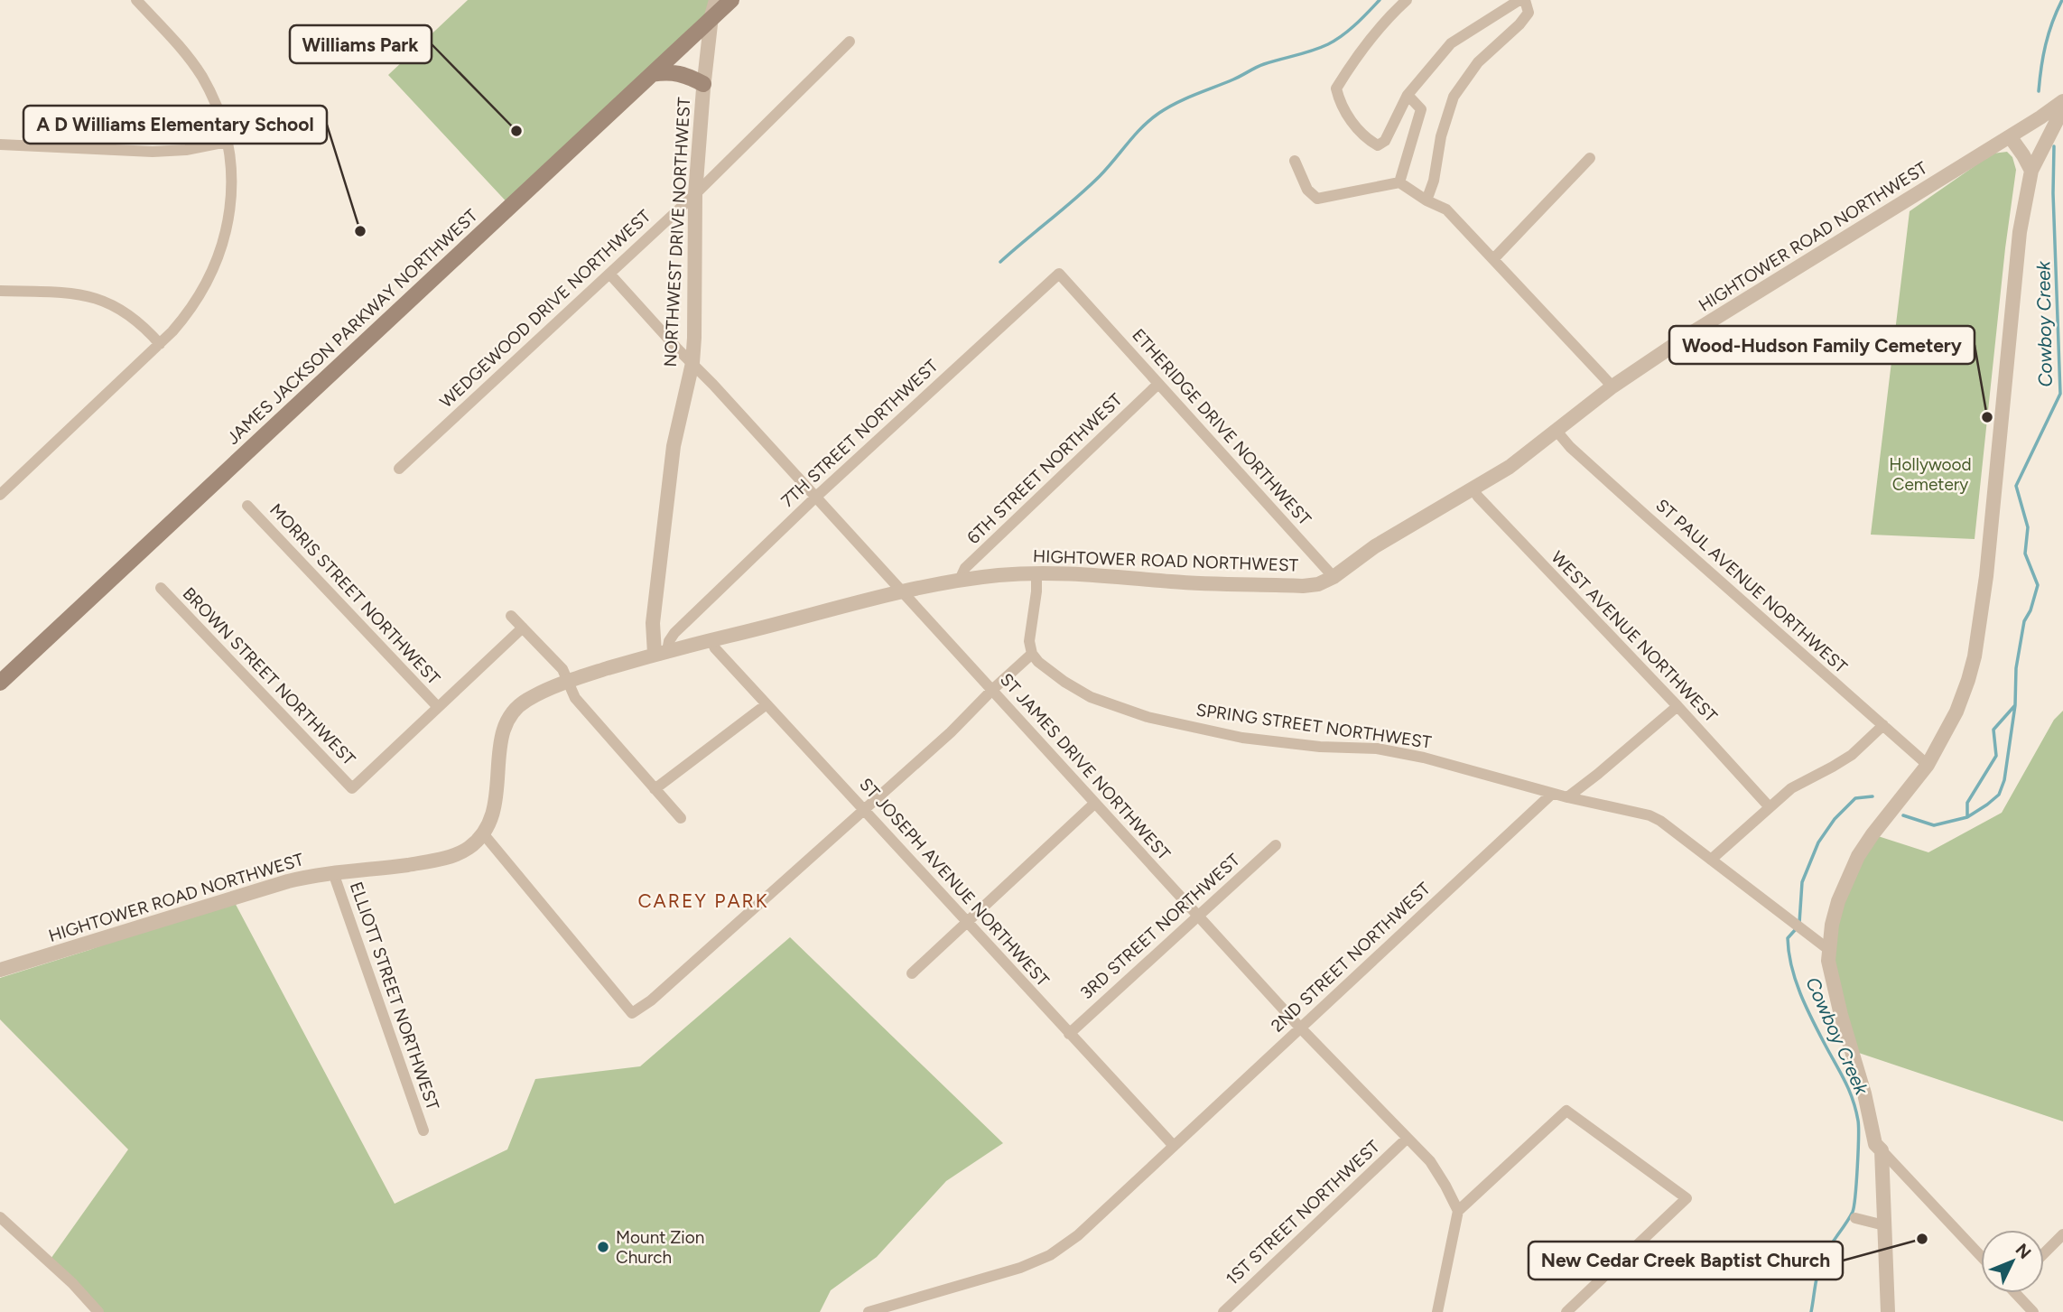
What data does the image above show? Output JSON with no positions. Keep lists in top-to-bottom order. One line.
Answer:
{"streets":{"main road":["JAMES JACKSON PARKWAY NORTHWEST"],"street":["NORTHWEST DRIVE NORTHWEST","HIGHTOWER ROAD NORTHWEST","WEDGEWOOD DRIVE NORTHWEST","ETHERIDGE DRIVE NORTHWEST","7TH STREET NORTHWEST","6TH STREET NORTHWEST","ST PAUL AVENUE NORTHWEST","MORRIS STREET NORTHWEST","WEST AVENUE NORTHWEST","BROWN STREET NORTHWEST","SPRING STREET NORTHWEST","ST JAMES DRIVE NORTHWEST","ST JOSEPH AVENUE NORTHWEST","3RD STREET NORTHWEST","2ND STREET NORTHWEST","ELLIOTT STREET NORTHWEST","1ST STREET NORTHWEST"]},"crossings":[["NORTHWEST DRIVE NORTHWEST","HIGHTOWER ROAD NORTHWEST"],["NORTHWEST DRIVE NORTHWEST","WEDGEWOOD DRIVE NORTHWEST"],["NORTHWEST DRIVE NORTHWEST","JAMES JACKSON PARKWAY NORTHWEST"],["NORTHWEST DRIVE NORTHWEST","7TH STREET NORTHWEST"],["NORTHWEST DRIVE NORTHWEST","ST JAMES DRIVE NORTHWEST"],["HIGHTOWER ROAD NORTHWEST","ETHERIDGE DRIVE NORTHWEST"],["HIGHTOWER ROAD NORTHWEST","7TH STREET NORTHWEST"],["HIGHTOWER ROAD NORTHWEST","6TH STREET NORTHWEST"],["HIGHTOWER ROAD NORTHWEST","ST PAUL AVENUE NORTHWEST"],["HIGHTOWER ROAD NORTHWEST","WEST AVENUE NORTHWEST"],["HIGHTOWER ROAD NORTHWEST","ST JAMES DRIVE NORTHWEST"],["HIGHTOWER ROAD NORTHWEST","ST JOSEPH AVENUE NORTHWEST"],["HIGHTOWER ROAD NORTHWEST","ELLIOTT STREET NORTHWEST"],["WEDGEWOOD DRIVE NORTHWEST","ST JAMES DRIVE NORTHWEST"],["ETHERIDGE DRIVE NORTHWEST","7TH STREET NORTHWEST"],["ETHERIDGE DRIVE NORTHWEST","6TH STREET NORTHWEST"],["7TH STREET NORTHWEST","ST JAMES DRIVE NORTHWEST"],["MORRIS STREET NORTHWEST","BROWN STREET NORTHWEST"],["SPRING STREET NORTHWEST","2ND STREET NORTHWEST"],["ST JAMES DRIVE NORTHWEST","3RD STREET NORTHWEST"],["ST JAMES DRIVE NORTHWEST","2ND STREET NORTHWEST"],["ST JAMES DRIVE NORTHWEST","1ST STREET NORTHWEST"],["ST JOSEPH AVENUE NORTHWEST","3RD STREET NORTHWEST"],["ST JOSEPH AVENUE NORTHWEST","2ND STREET NORTHWEST"]],"districts":["CAREY PARK"],"water":["Cowboy Creek"],"parks":["Hollywood Cemetery"],"places":["Williams Park","A D Williams Elementary School","Wood-Hudson Family Cemetery","New Cedar Creek Baptist Church","Mount Zion Church"],"north":"top right"}
